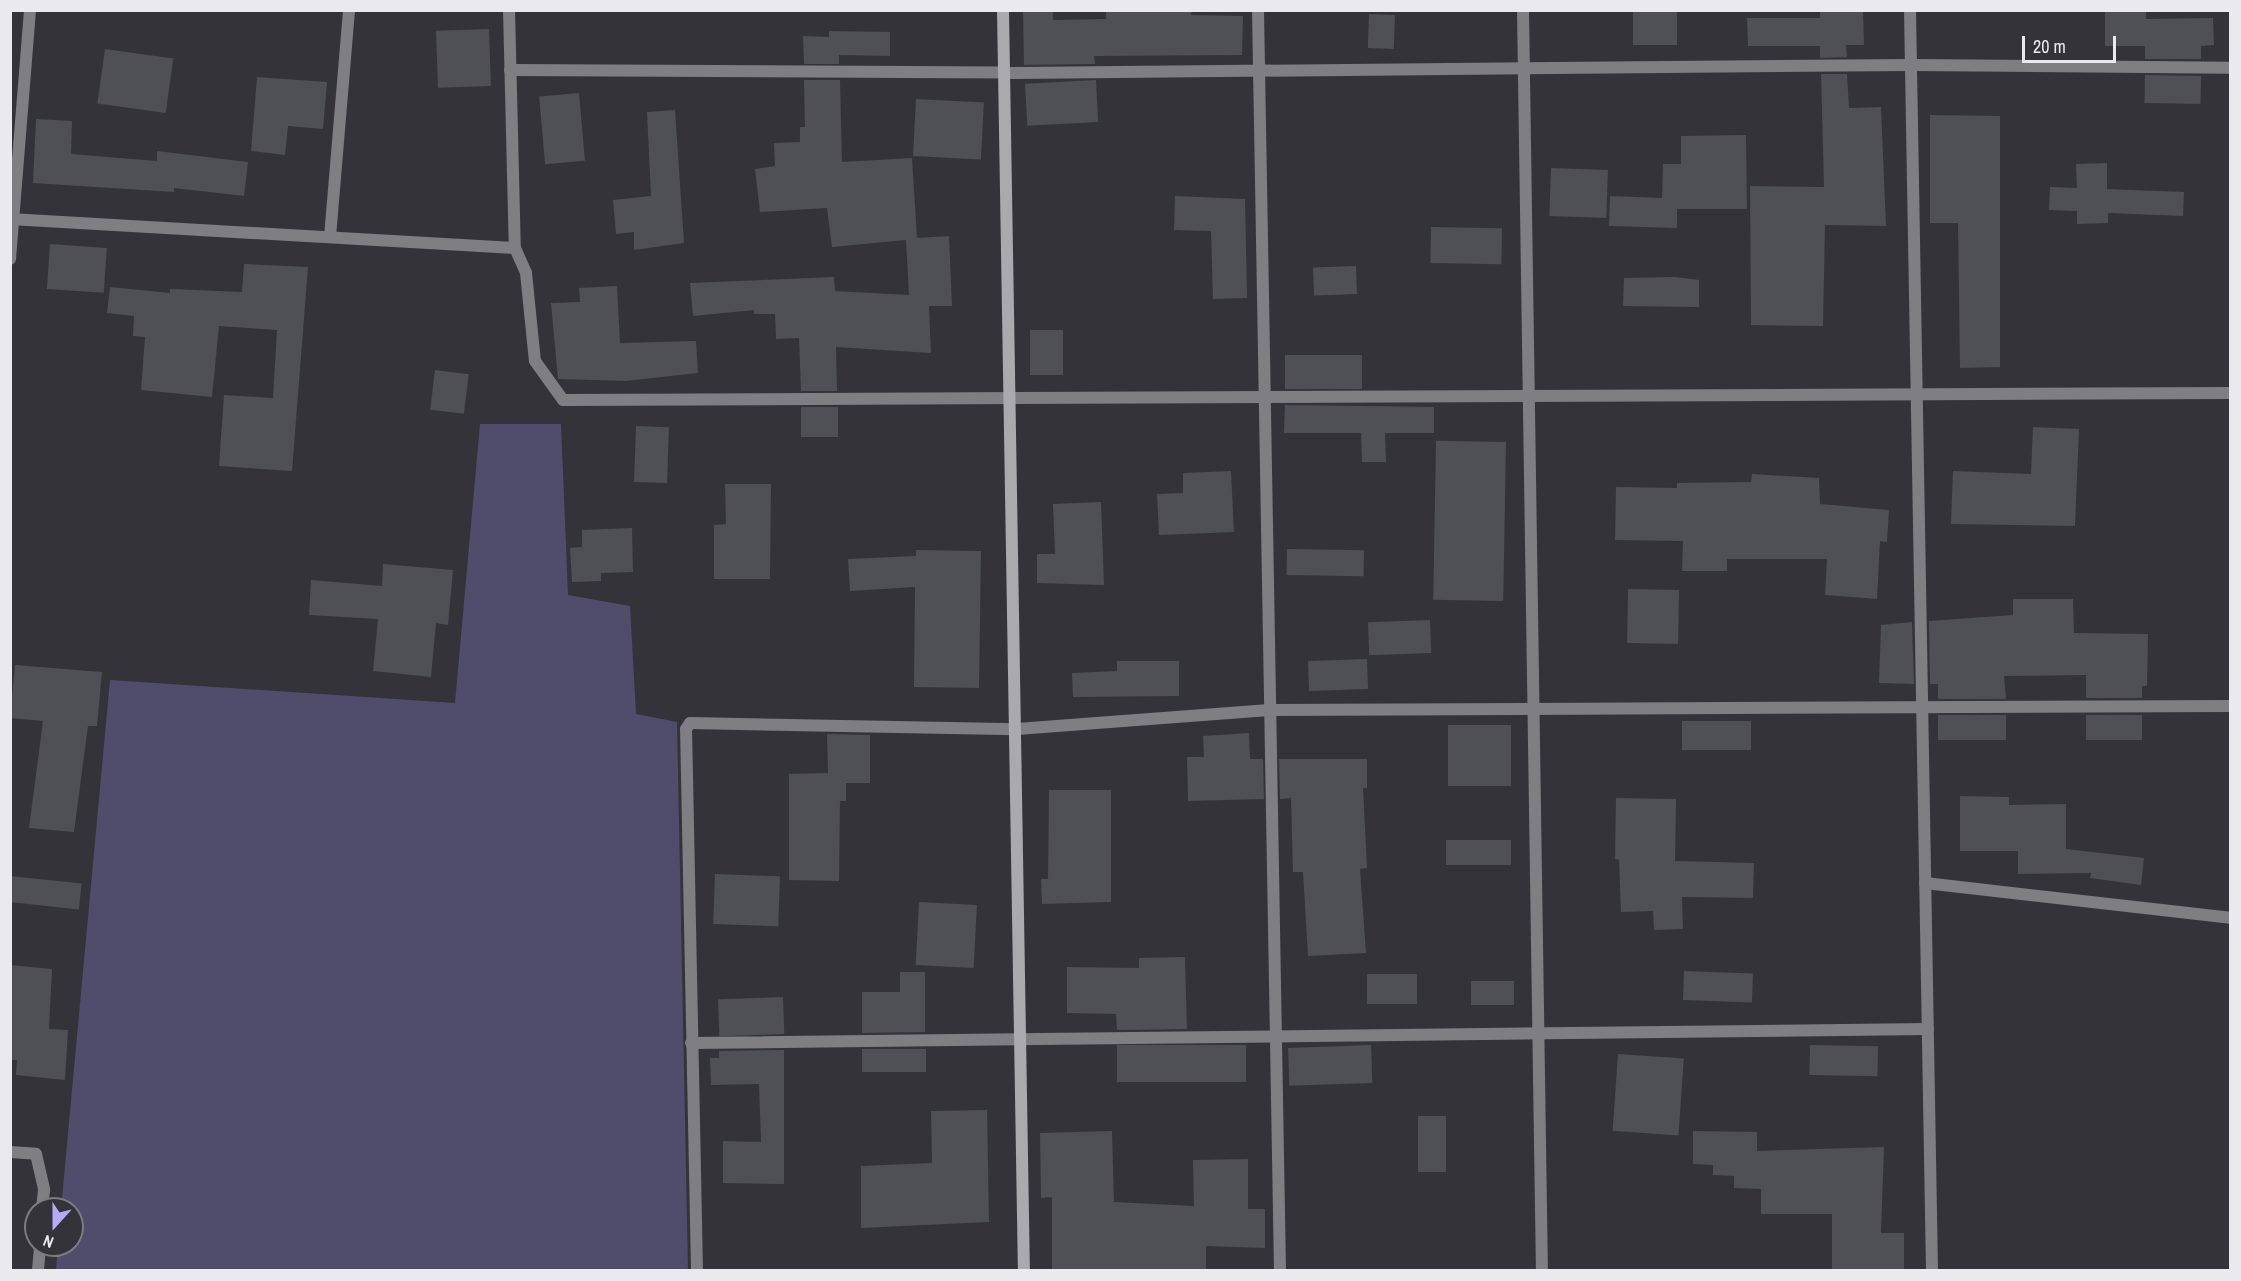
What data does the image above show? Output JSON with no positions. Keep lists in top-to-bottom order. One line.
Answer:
{"scale_bar":"20 m","north":"bottom"}
